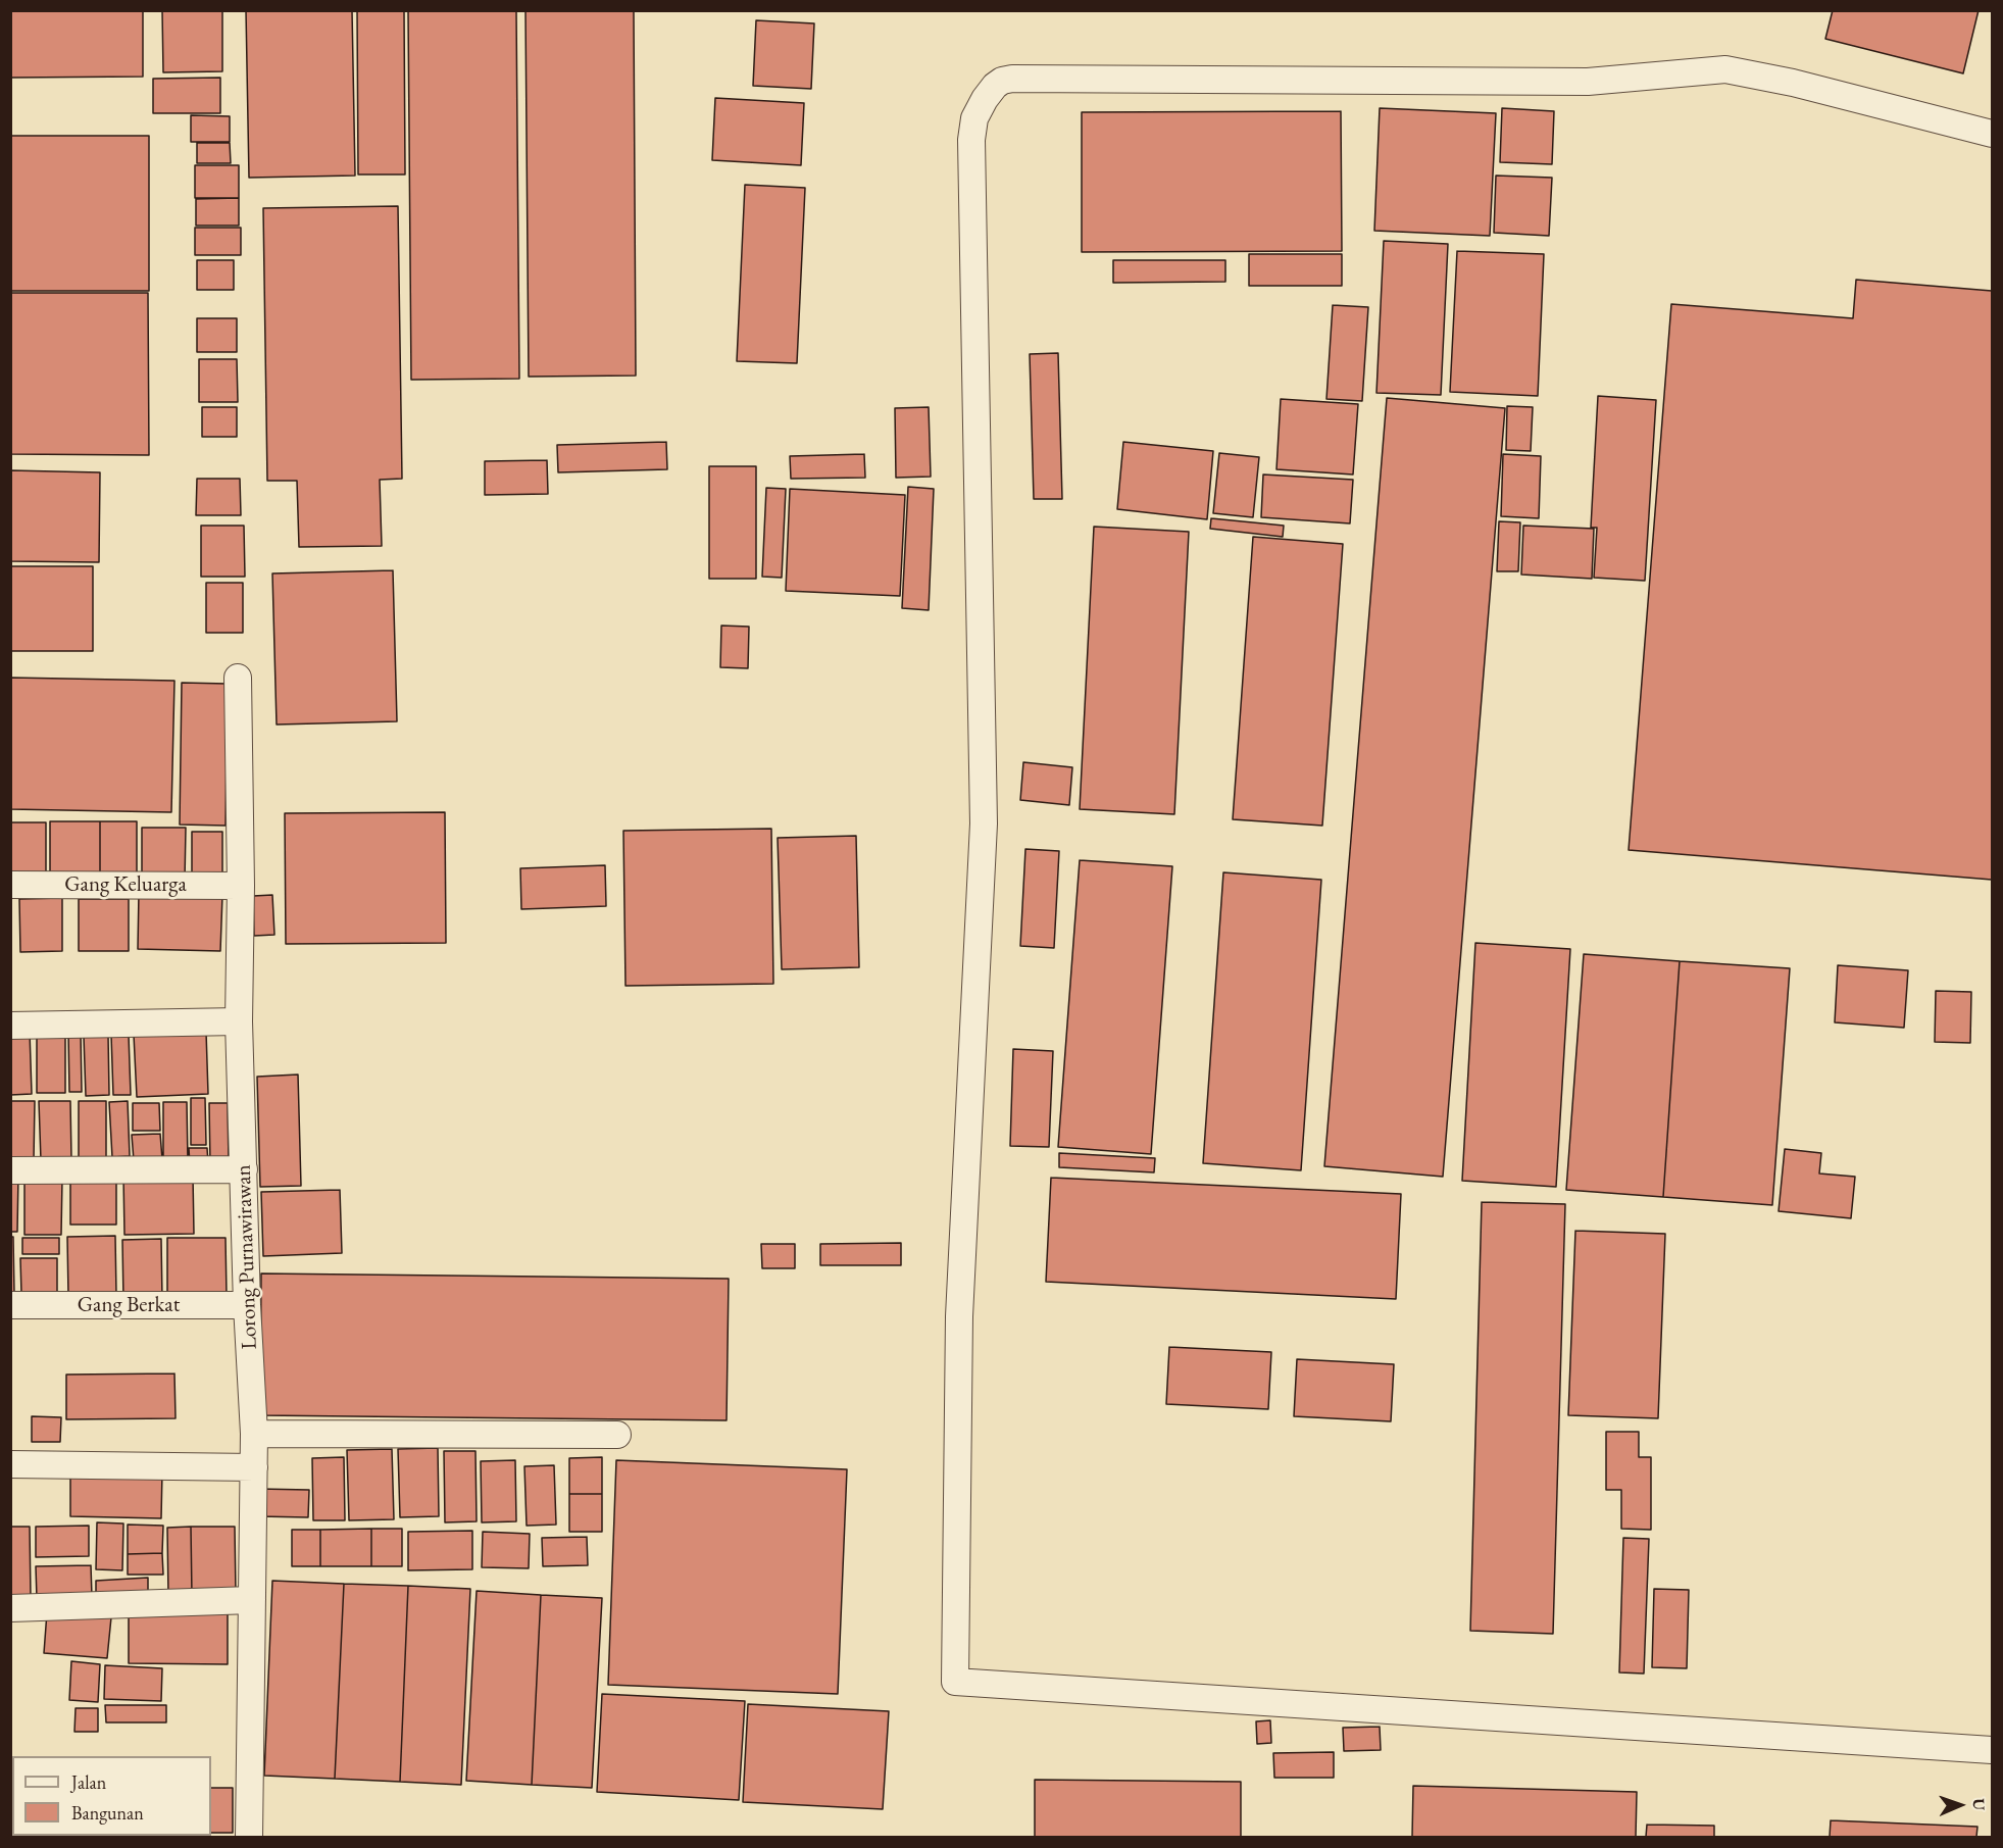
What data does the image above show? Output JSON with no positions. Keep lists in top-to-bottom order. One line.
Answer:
{"streets":{"street":["Gang Keluarga","Lorong Purnawirawan","Gang Berkat"]},"crossings":[["Gang Keluarga","Lorong Purnawirawan"],["Lorong Purnawirawan","Gang Berkat"]],"legend":["Jalan","Bangunan"],"north":"right"}
